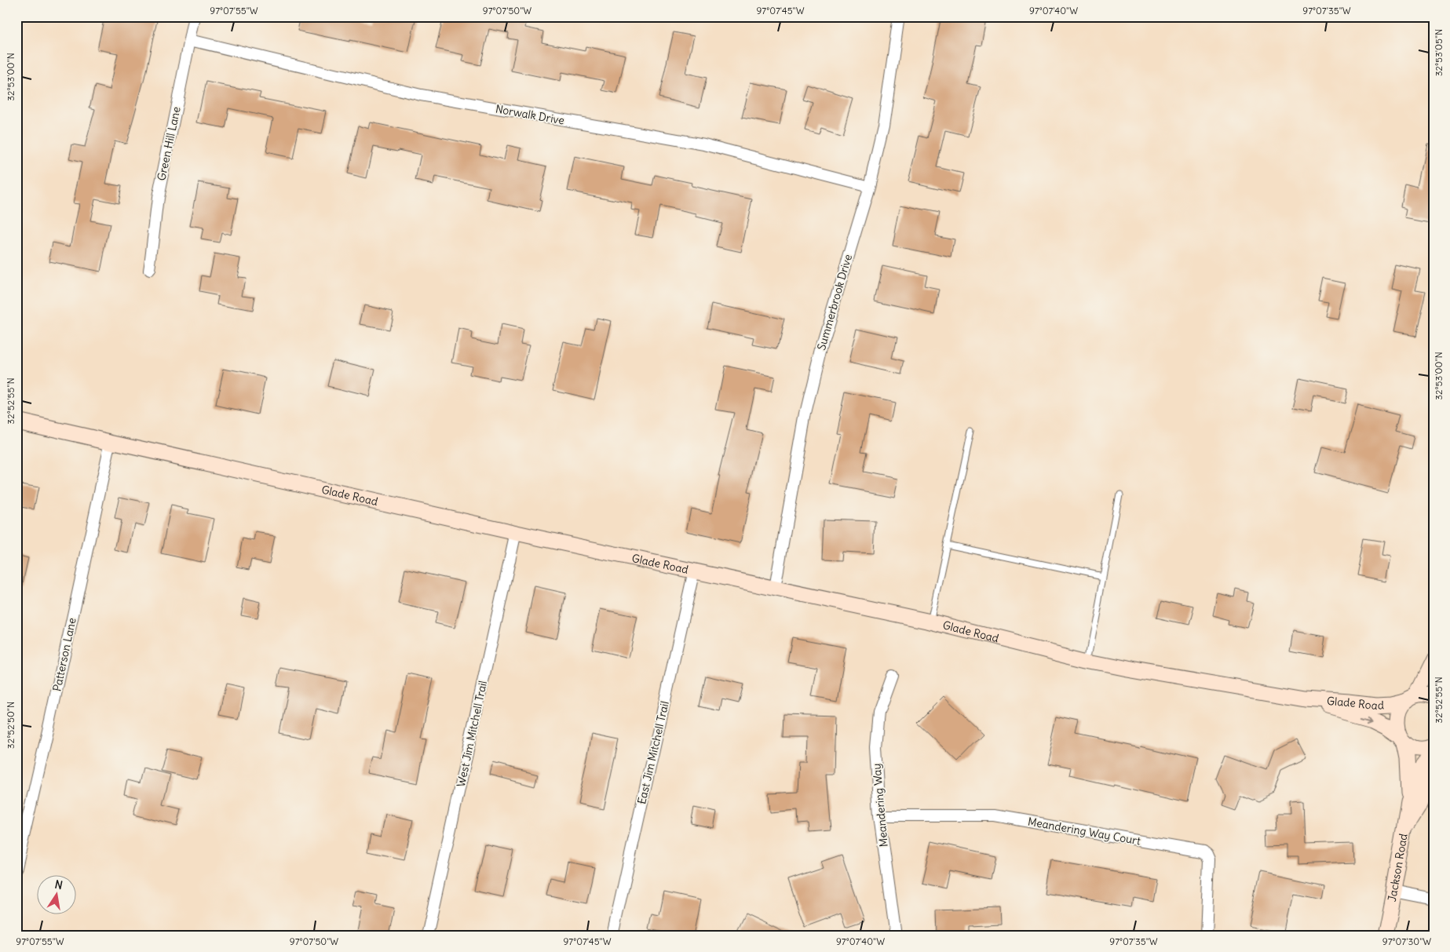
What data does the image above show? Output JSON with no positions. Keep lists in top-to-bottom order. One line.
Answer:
{"streets":{"main road":["Glade Road","Jackson Road"],"street":["Norwalk Drive","Green Hill Lane","Summerbrook Drive","Patterson Lane","West Jim Mitchell Trail","East Jim Mitchell Trail","Meandering Way","Meandering Way Court"]},"crossings":[["Norwalk Drive","Green Hill Lane"],["Norwalk Drive","Summerbrook Drive"],["Summerbrook Drive","Glade Road"],["Glade Road","Patterson Lane"],["Glade Road","West Jim Mitchell Trail"],["Glade Road","East Jim Mitchell Trail"],["Glade Road","Jackson Road"],["Meandering Way","Meandering Way Court"]],"north":"top","coordinates":["97°07'55\"W","97°07'50\"W","97°07'45\"W","97°07'40\"W","97°07'35\"W","32°53'05\"N","32°53'00\"N","32°52'55\"N","32°52'50\"N","97°07'30\"W"]}
